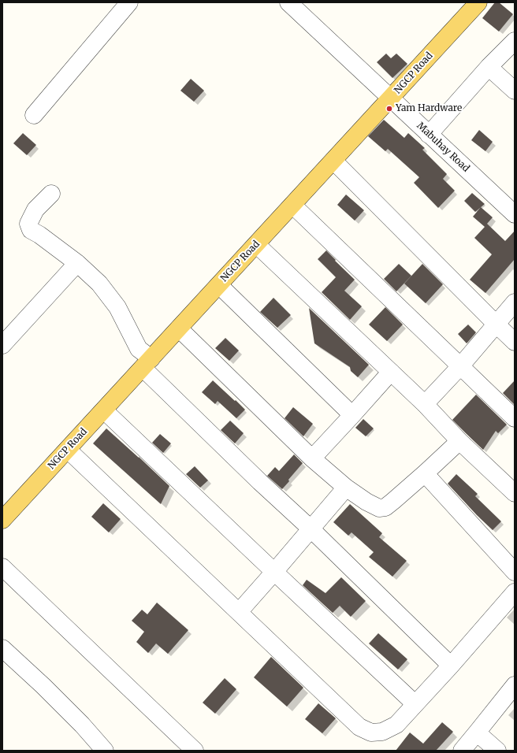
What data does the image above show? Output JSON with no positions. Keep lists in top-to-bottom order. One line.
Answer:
{"streets":{"main road":["NGCP Road"],"street":["Mabuhay Road"]},"crossings":[["NGCP Road","Mabuhay Road"]],"places":["Yam Hardware"]}
